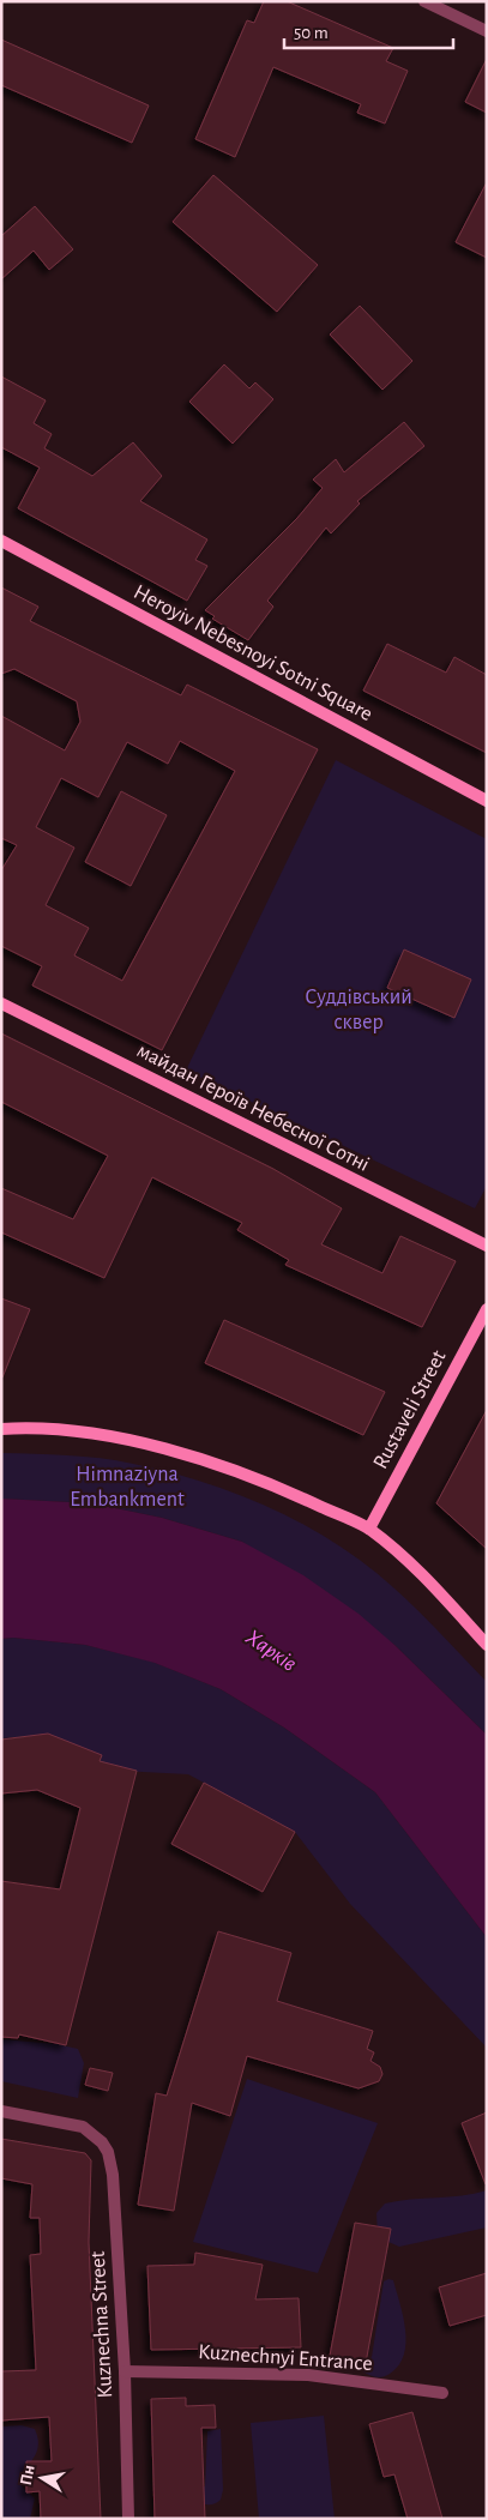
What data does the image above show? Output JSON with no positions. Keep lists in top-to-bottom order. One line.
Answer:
{"streets":{"main road":["Heroyiv Nebesnoyi Sotni Square","майдан Героїв Небесної Сотні","Rustaveli Street"],"street":["Kuznechna Street","Kuznechnyi Entrance"]},"crossings":[["Kuznechna Street","Kuznechnyi Entrance"]],"water":["Харків"],"parks":["Суддівський сквер","Himnaziyna Embankment"],"scale_bar":"50 m","north":"left"}
